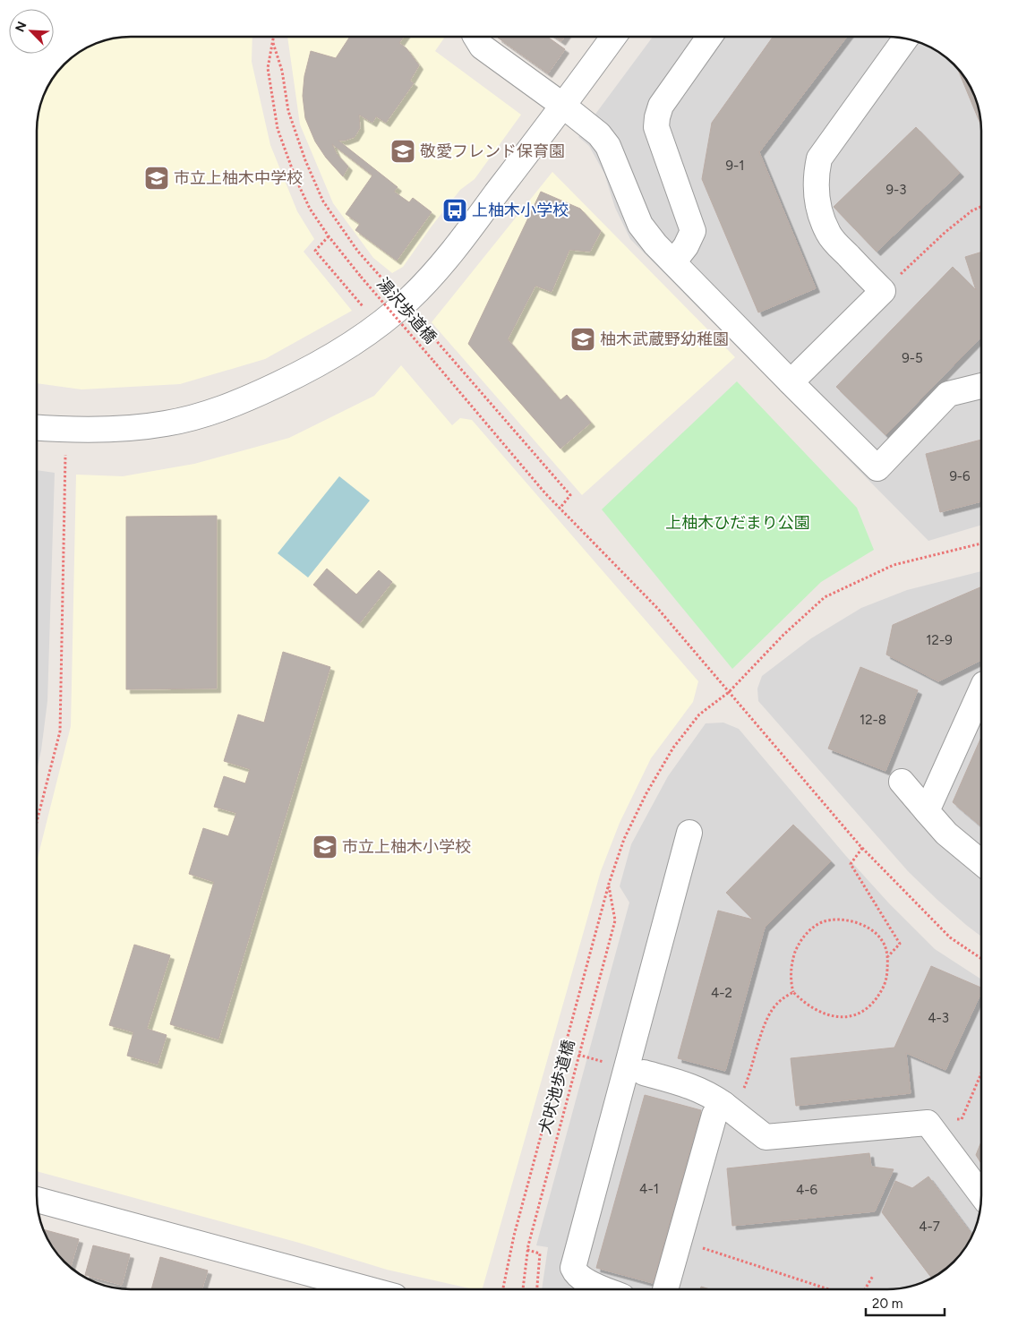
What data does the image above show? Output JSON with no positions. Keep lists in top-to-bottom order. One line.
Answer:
{"streets":{"path":["湯沢歩道橋","犬吠池歩道橋"]},"parks":["上柚木ひだまり公園"],"places":{"school or university":["敬愛フレンド保育園","市立上柚木中学校","柚木武蔵野幼稚園","市立上柚木小学校"],"bus stop":["上柚木小学校"]},"house_numbers":["9-1","9-3","9-5","9-6","12-9","12-8","4-2","4-3","4-1","4-6","4-7"],"scale_bar":"20 m","north":"top left"}
